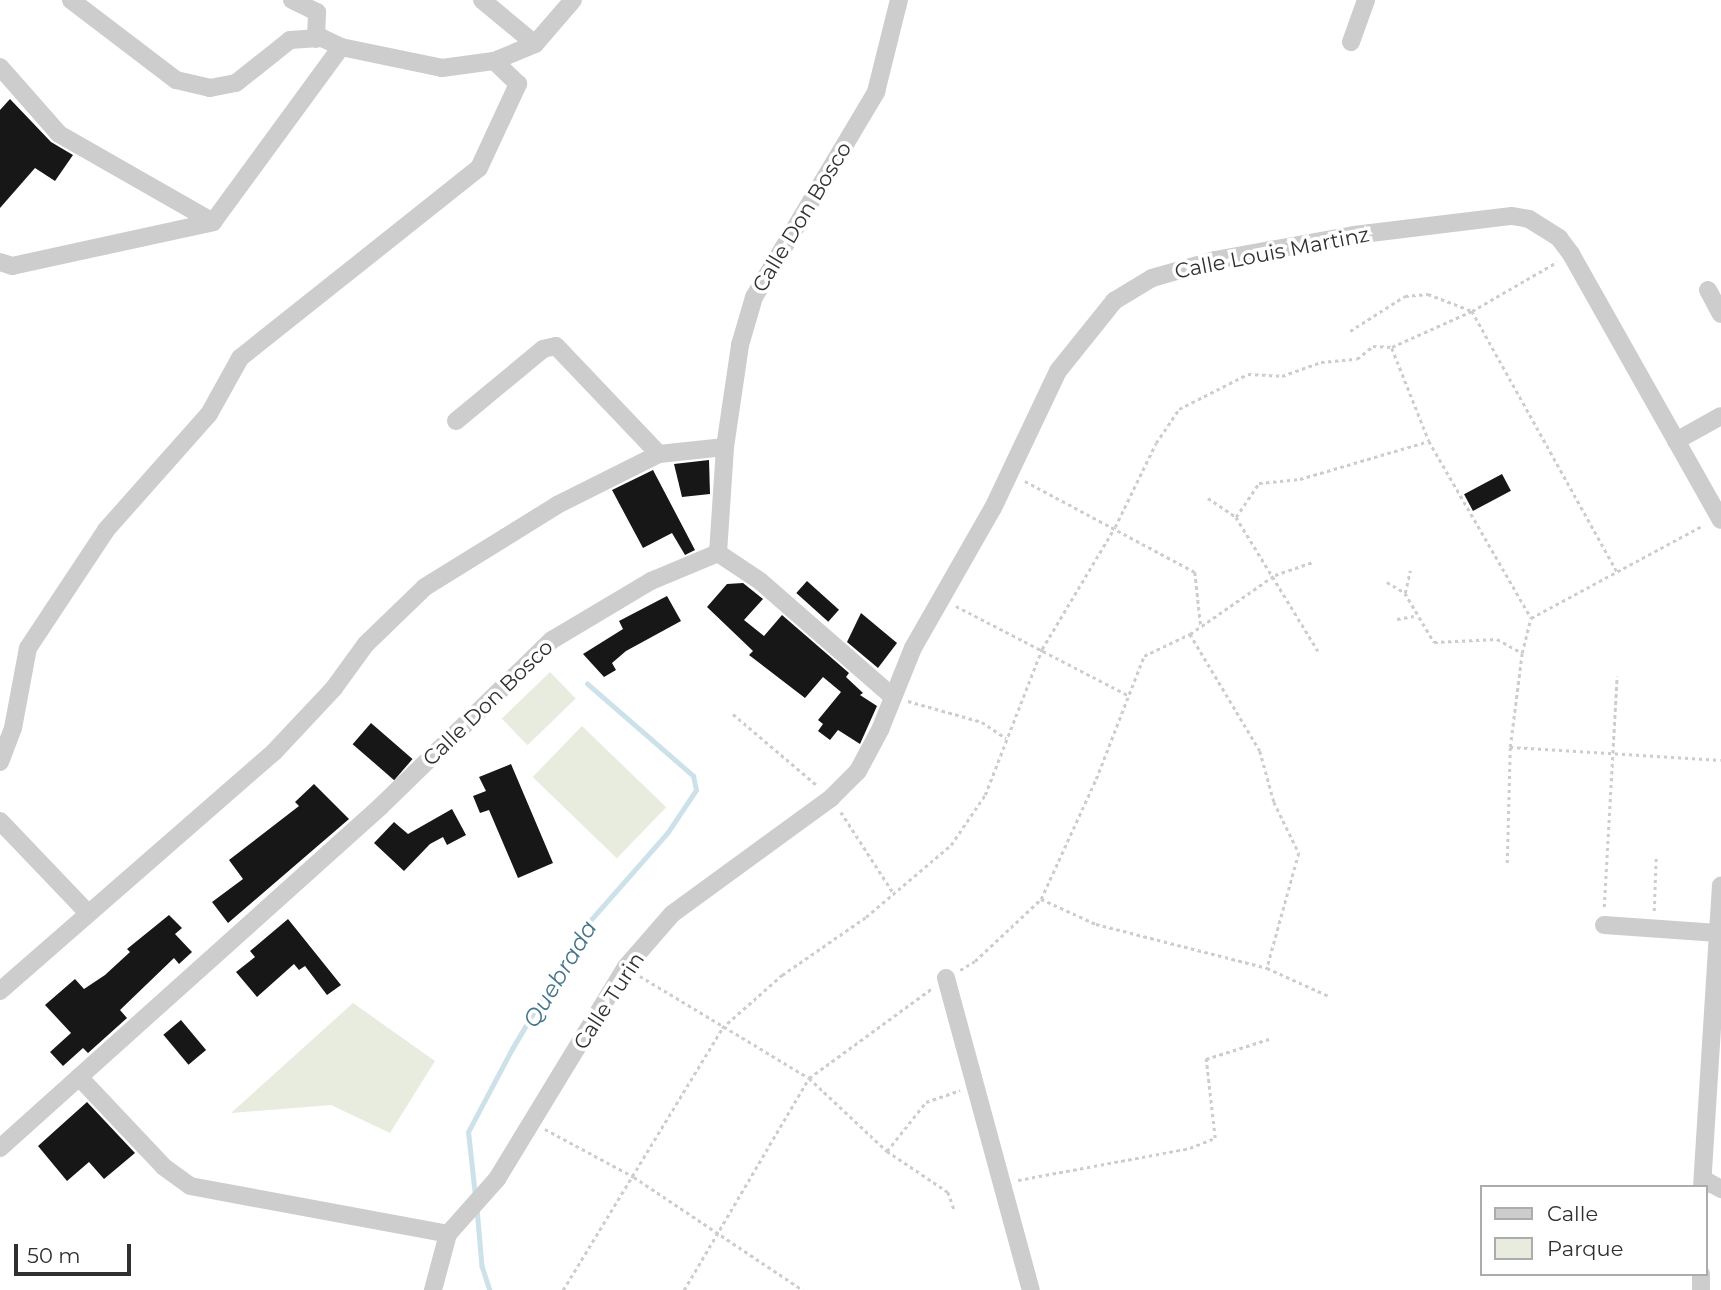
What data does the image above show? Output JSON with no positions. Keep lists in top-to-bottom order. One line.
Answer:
{"streets":{"street":["Calle Don Bosco","Calle Louis Martinz","Calle Turin"]},"crossings":[["Calle Louis Martinz","Calle Turin"]],"water":["Quebrada"],"legend":["Calle","Parque"],"scale_bar":"50 m"}
